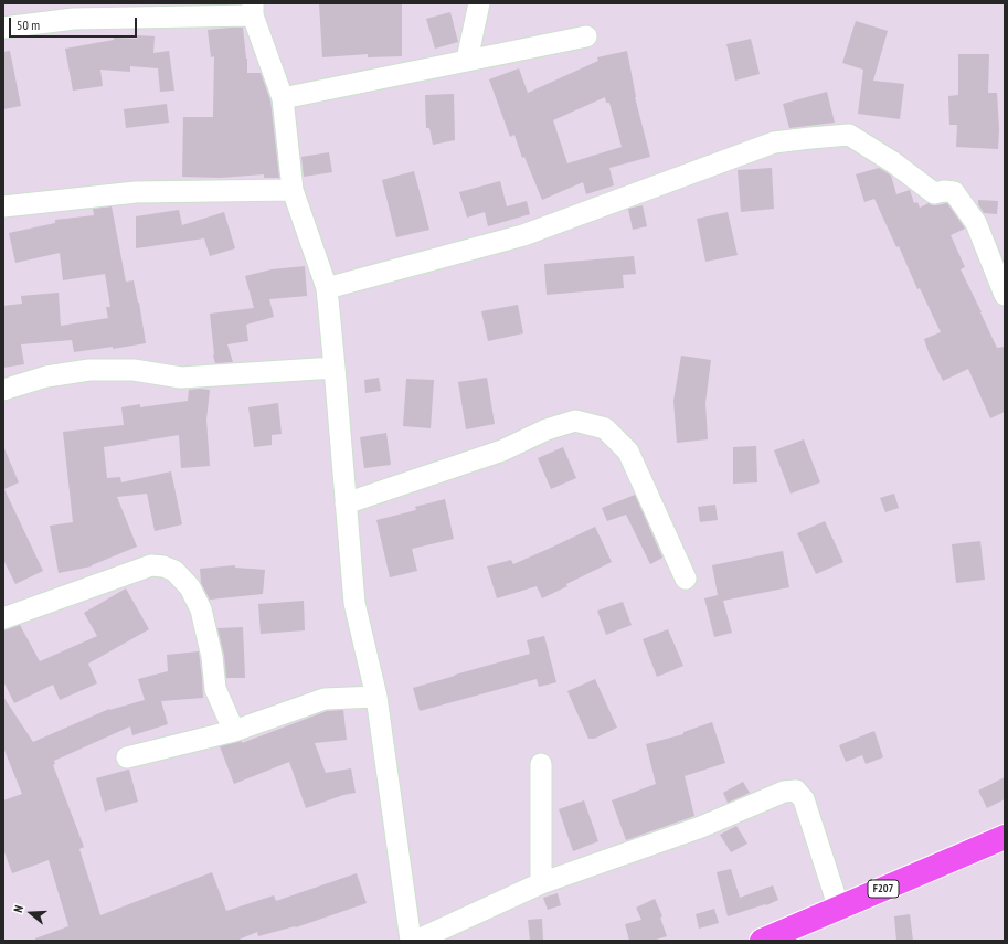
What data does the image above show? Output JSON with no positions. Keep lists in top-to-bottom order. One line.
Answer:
{"streets":{"main road":["F207"]},"scale_bar":"50 m","north":"left"}
